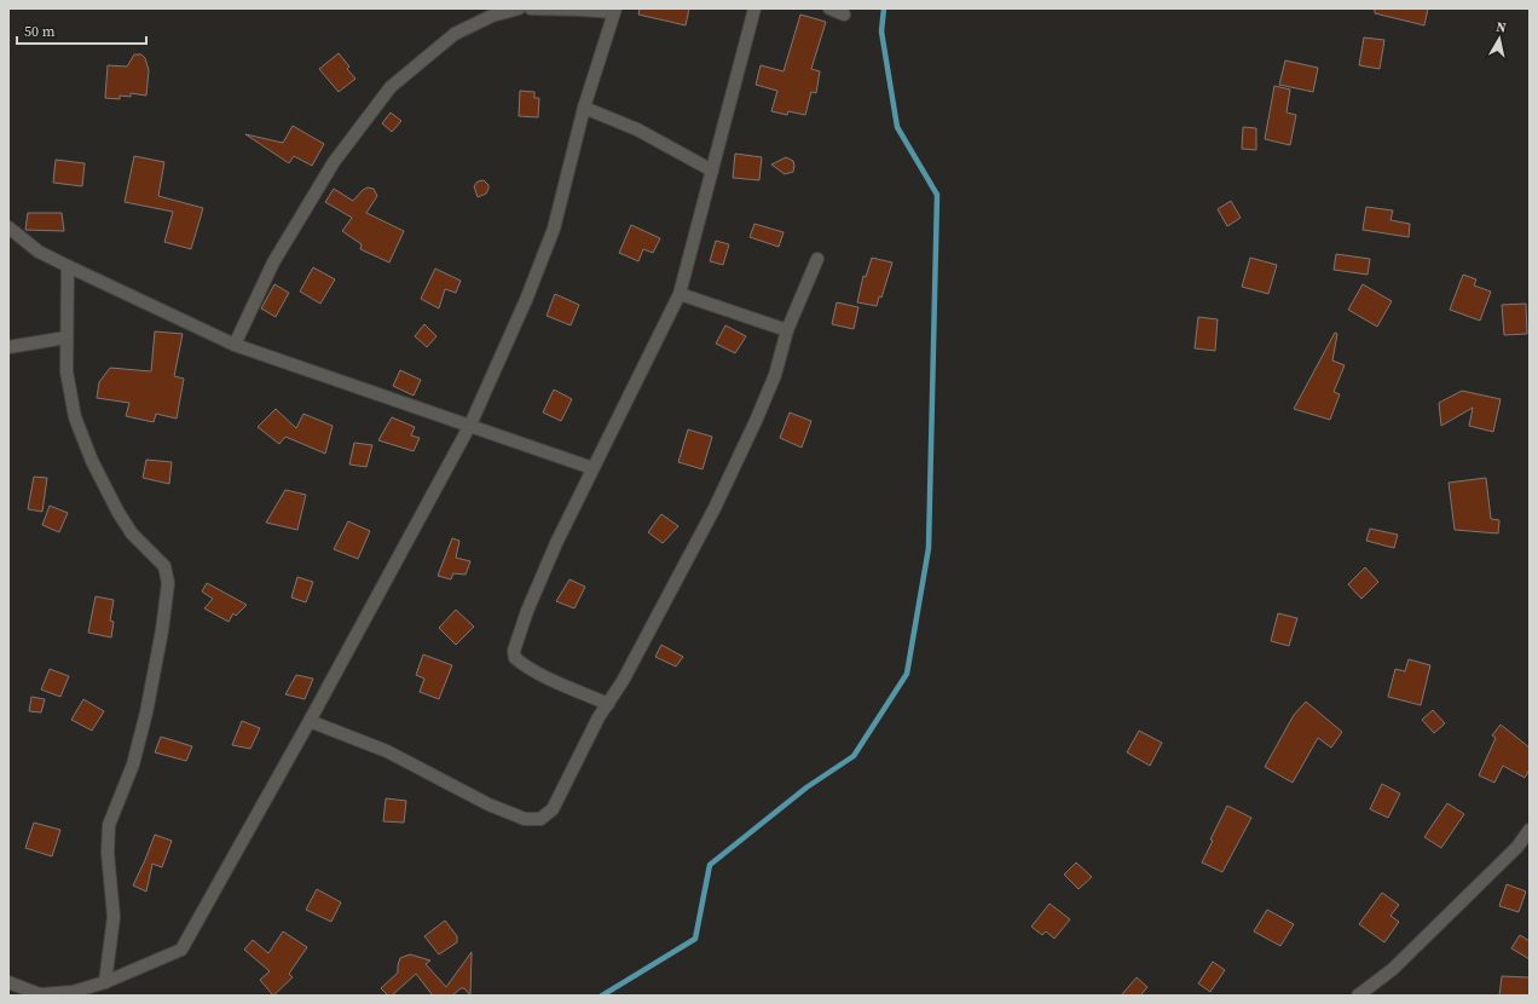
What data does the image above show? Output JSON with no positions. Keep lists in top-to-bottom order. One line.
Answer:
{"scale_bar":"50 m","north":"top"}
